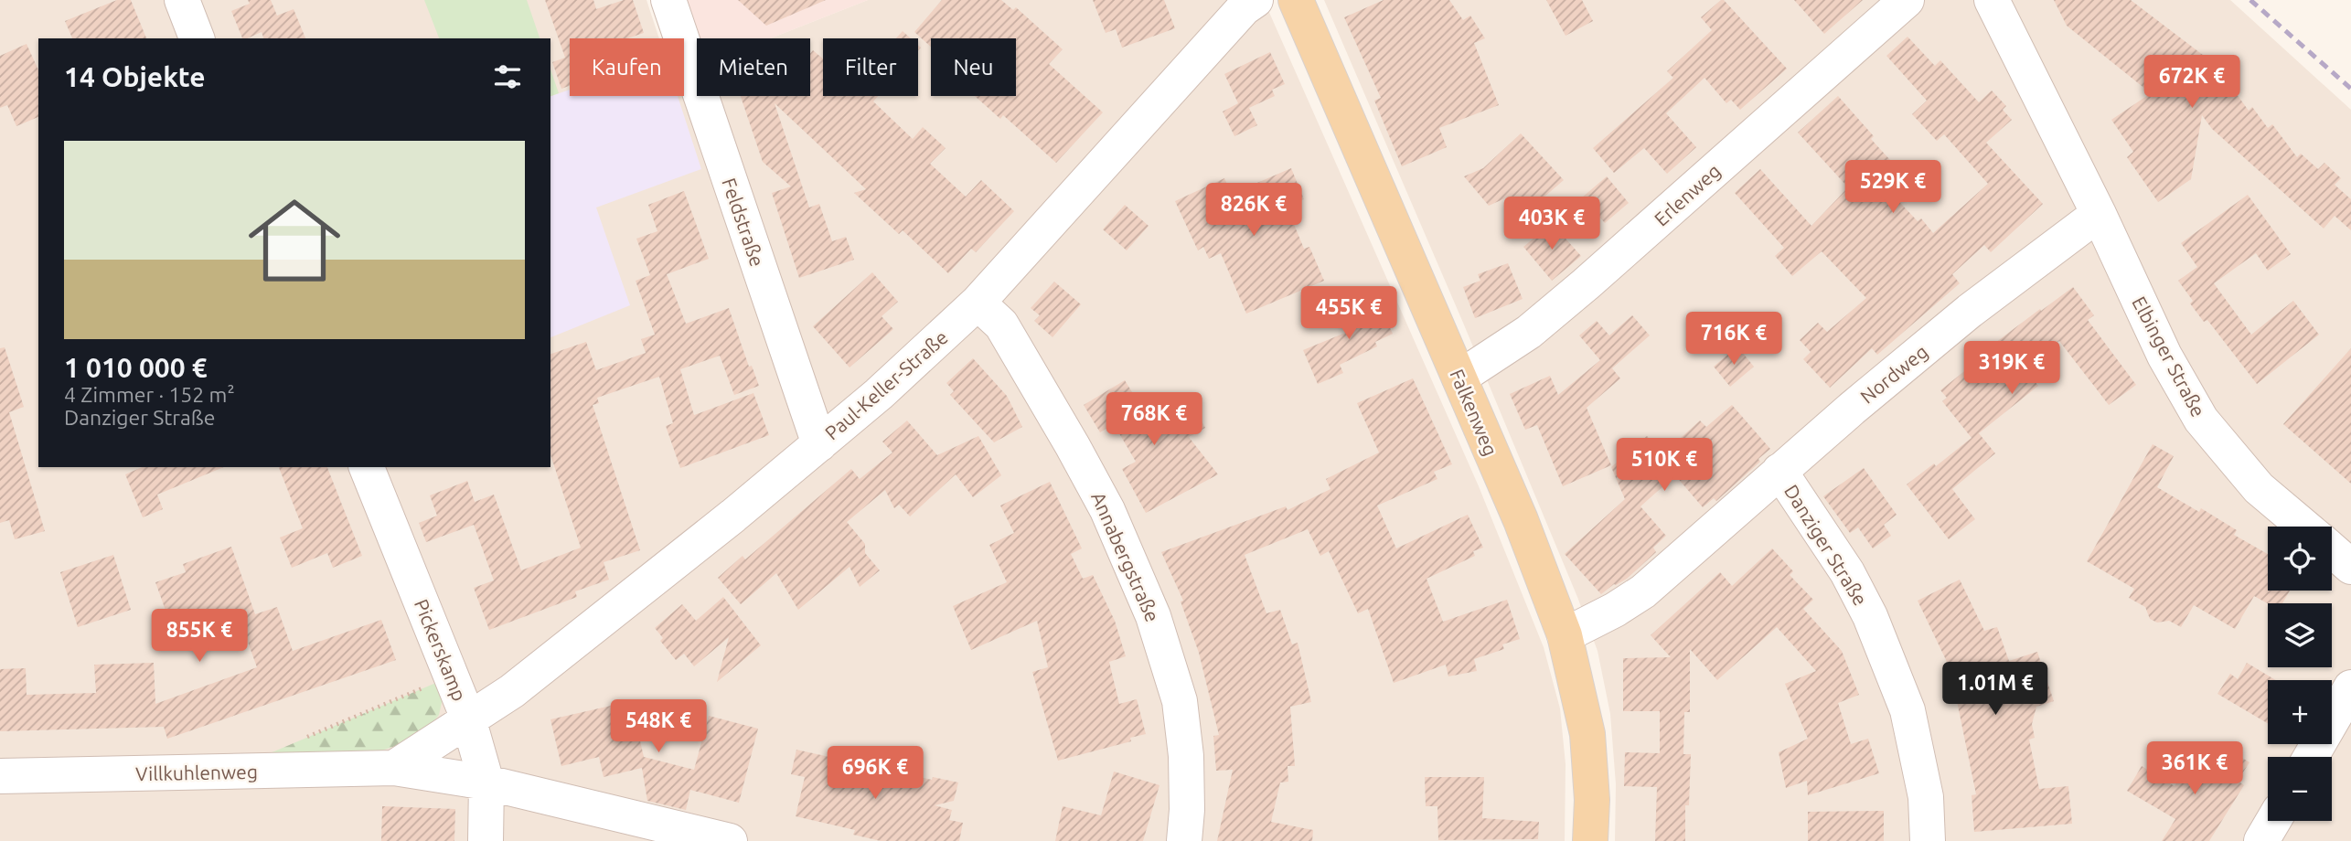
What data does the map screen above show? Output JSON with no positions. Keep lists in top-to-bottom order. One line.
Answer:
{"streets":{"main road":["Falkenweg"],"street":["Erlenweg","Feldstraße","Elbinger Straße","Nordweg","Paul-Keller-Straße","Danziger Straße","Annabergstraße","Pickerskamp","Villkuhlenweg"]},"crossings":[["Erlenweg","Falkenweg"],["Feldstraße","Paul-Keller-Straße"],["Elbinger Straße","Nordweg"],["Nordweg","Falkenweg"],["Nordweg","Danziger Straße"],["Paul-Keller-Straße","Annabergstraße"],["Paul-Keller-Straße","Pickerskamp"],["Pickerskamp","Villkuhlenweg"]],"page":{"chip":["Kaufen","Mieten","Filter","Neu"],"heading":"14 Objekte","price":["672K €","529K €","826K €","403K €","455K €","716K €","319K €","768K €","510K €","855K €","1.01M €","548K €","361K €","696K €"],"list":[{"name":"1 010 000 €","note":"4 Zimmer · 152 m² · Danziger Straße"}],"map_buttons":["+","−"]}}
